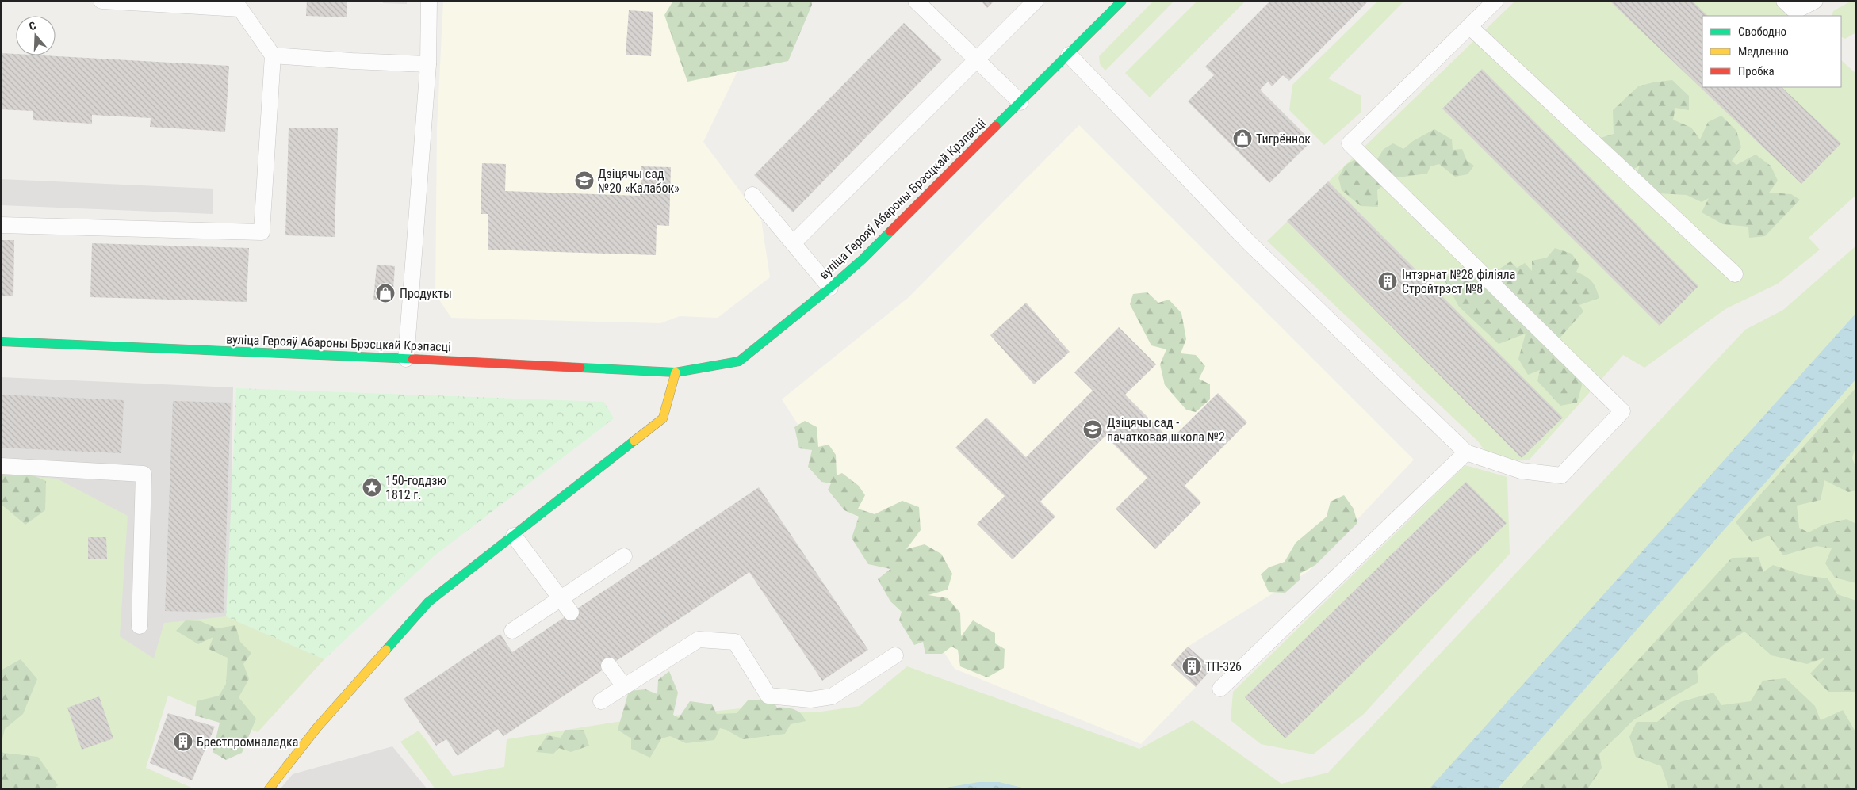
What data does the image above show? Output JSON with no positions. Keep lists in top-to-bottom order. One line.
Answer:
{"streets":{"main road":["вуліца Герояў Абароны Брэсцкай Крэпасці"]},"places":{"shop":["Тигрённок","Продукты"],"school or university":["Дзіцячы сад №20 «Калабок»","Дзіцячы сад - пачатковая школа №2"],"building":["Інтэрнат №28 фiлiяла Стройтрэст №8","ТП-326","Брестпромналадка"],"place":["150-годдзю 1812 г."]},"legend":["Свободно","Медленно","Пробка"],"north":"top"}
